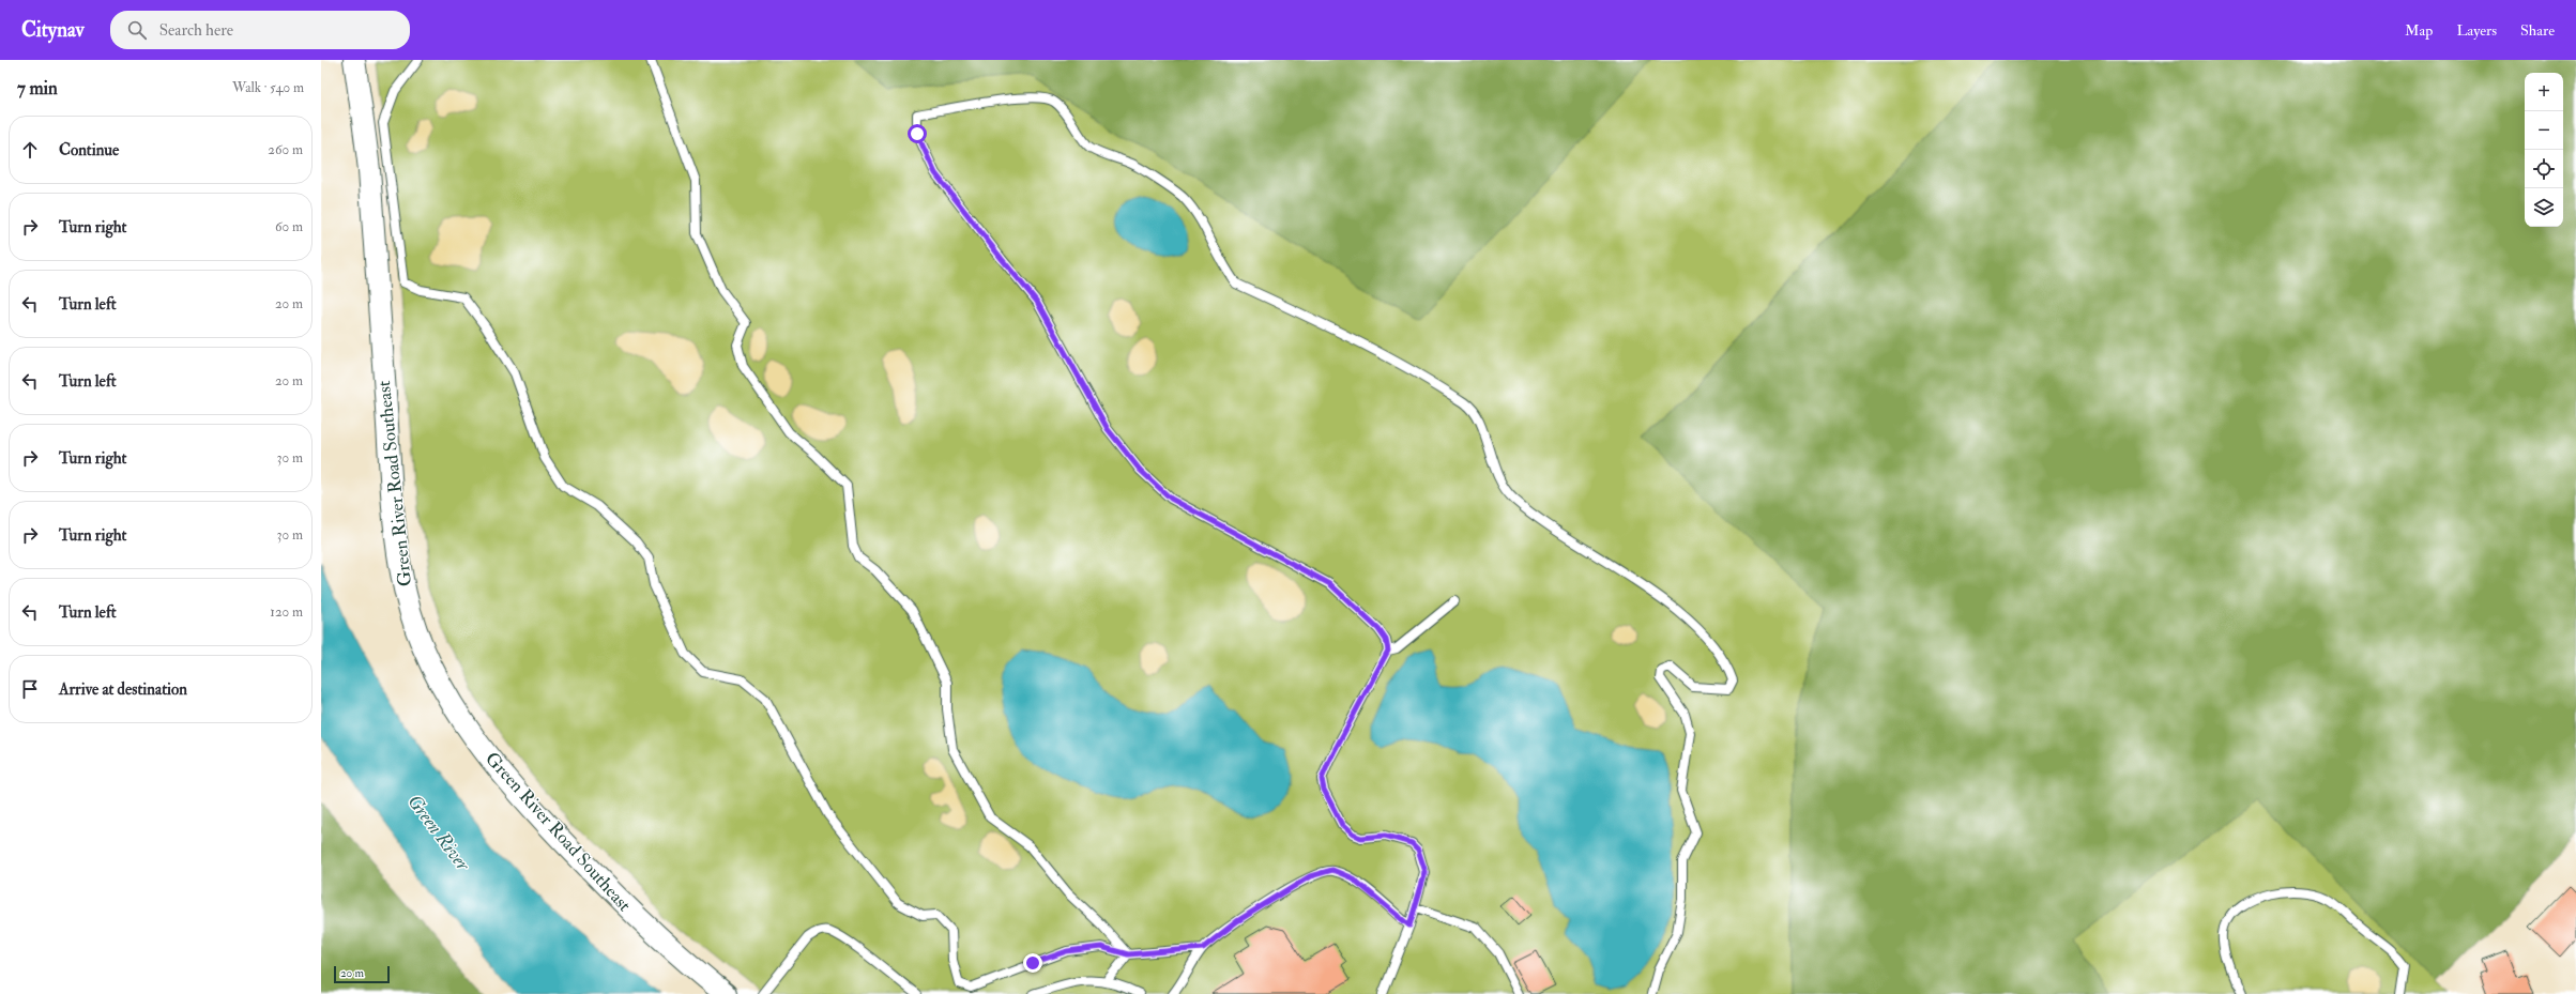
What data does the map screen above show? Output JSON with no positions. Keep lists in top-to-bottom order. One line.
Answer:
{"streets":{"street":["Green River Road Southeast"]},"water":["Green River"],"scale_bar":"20 m","page":{"header":"Citynav","search":"Search here","nav":["Map","Layers","Share"],"heading":["7 min","Walk · 540 m"],"map_buttons":["+","−"],"list":[["Continue","260 m"],["Turn right","60 m"],["Turn left","20 m"],["Turn left","20 m"],["Turn right","30 m"],["Turn right","30 m"],["Turn left","120 m"],"Arrive at destination"],"scale":"20 m"}}
